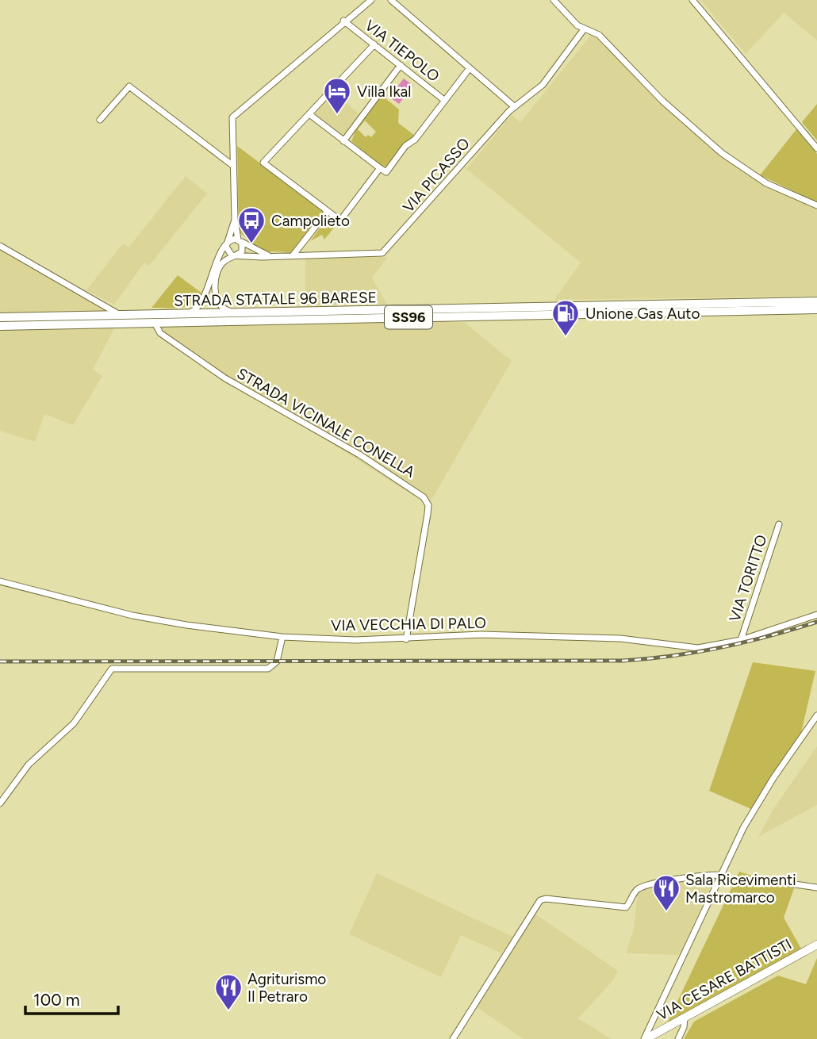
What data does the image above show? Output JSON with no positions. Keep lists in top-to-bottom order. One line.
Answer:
{"streets":{"main road":["STRADA STATALE 96 BARESE","SS96"],"street":["VIA TIEPOLO","VIA PICASSO","STRADA VICINALE CONELLA","VIA TORITTO","VIA VECCHIA DI PALO","VIA CESARE BATTISTI"]},"crossings":[["STRADA STATALE 96 BARESE","STRADA VICINALE CONELLA"],["STRADA VICINALE CONELLA","VIA VECCHIA DI PALO"],["VIA TORITTO","VIA VECCHIA DI PALO"]],"places":{"hotel":["Villa Ikal"],"bus stop":["Campolieto"],"fuel station":["Unione Gas Auto"],"restaurant":["Sala Ricevimenti Mastromarco","Agriturismo Il Petraro"]},"scale_bar":"100 m"}
